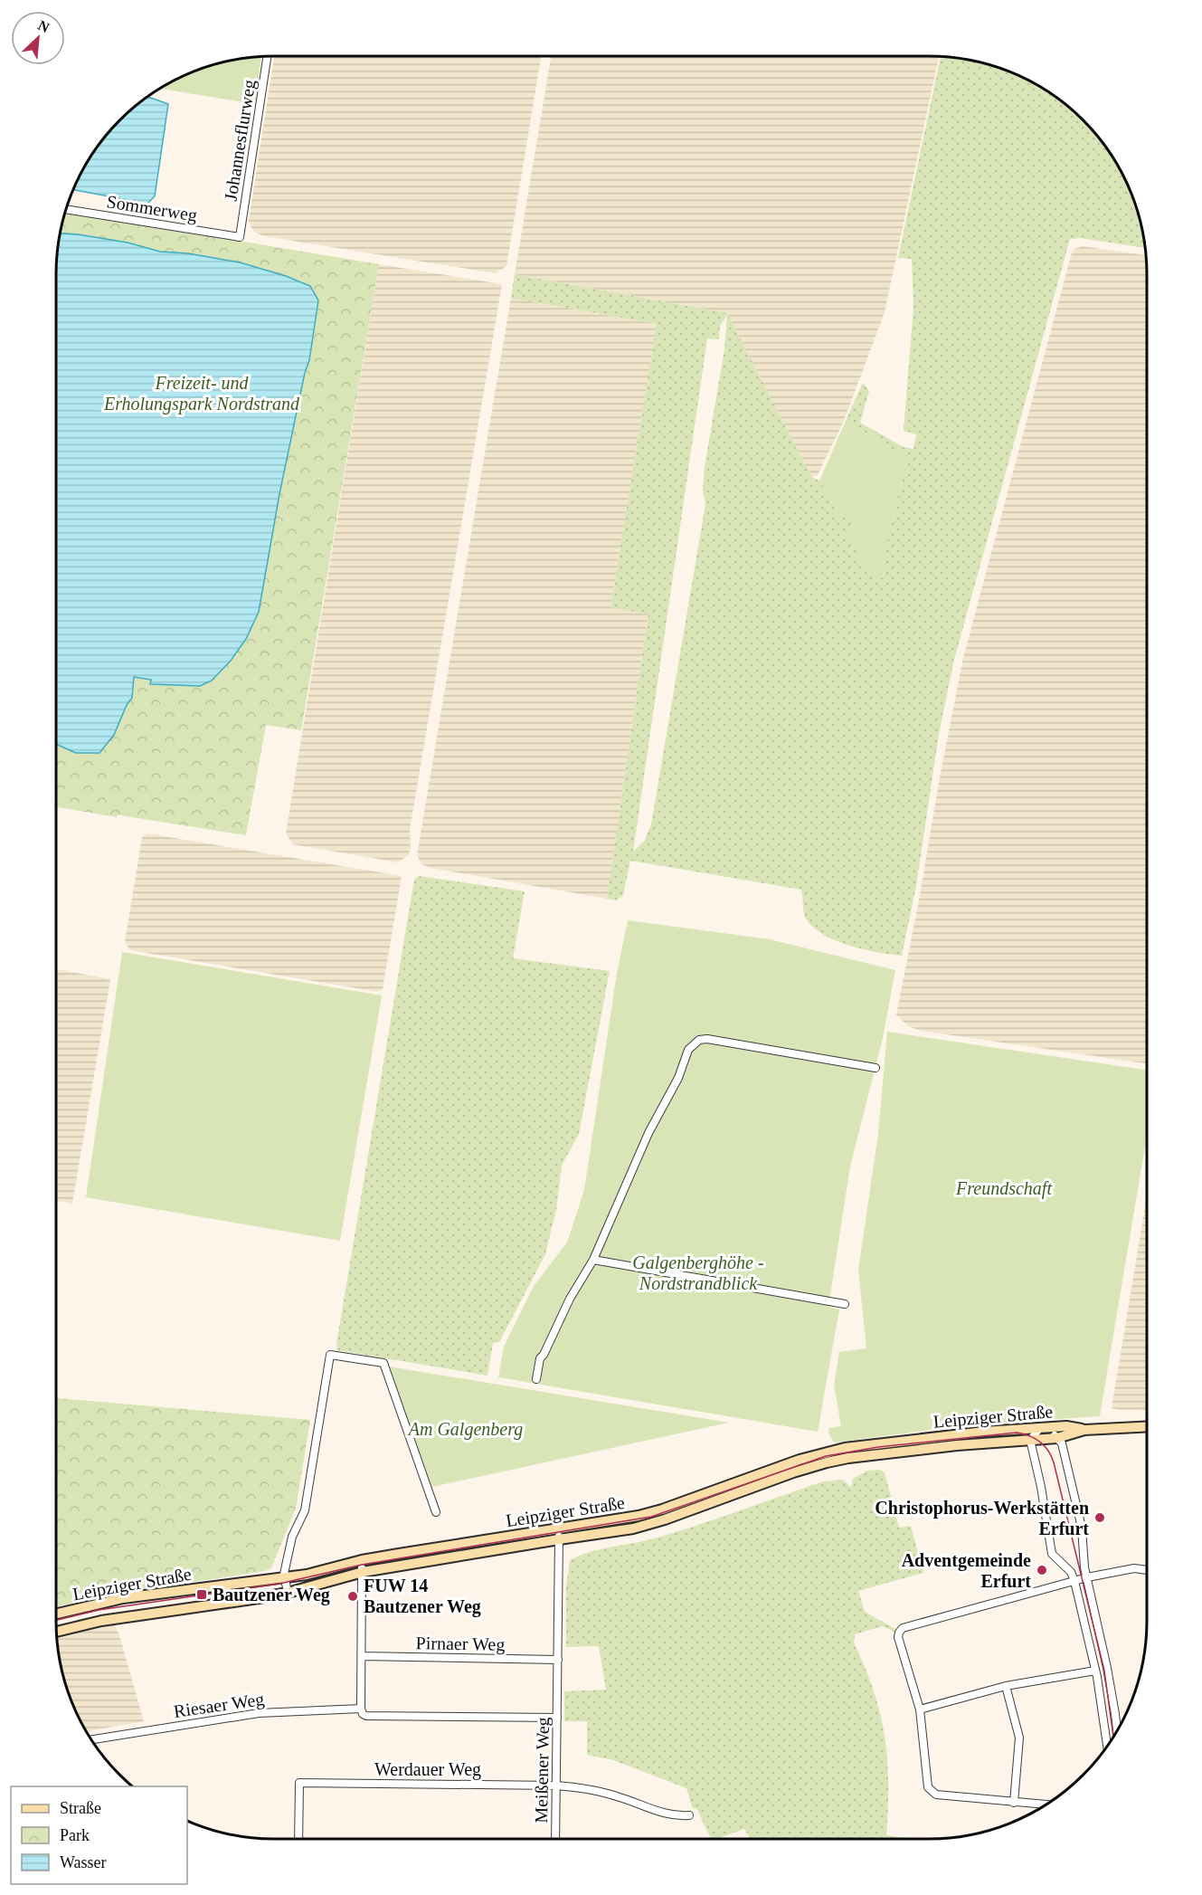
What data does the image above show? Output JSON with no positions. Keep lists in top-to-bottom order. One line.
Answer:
{"streets":{"main road":["Leipziger Straße"],"street":["Johannesflurweg","Sommerweg","Pirnaer Weg","Riesaer Weg","Werdauer Weg","Meißener Weg"]},"crossings":[["Johannesflurweg","Sommerweg"],["Leipziger Straße","Meißener Weg"],["Pirnaer Weg","Meißener Weg"],["Riesaer Weg","Meißener Weg"],["Werdauer Weg","Meißener Weg"]],"parks":["Freizeit- und Erholungspark Nordstrand","Freundschaft","Galgenberghöhe - Nordstrandblick","Am Galgenberg"],"places":{"other":["Christophorus-Werkstätten Erfurt","Adventgemeinde Erfurt","FUW 14 Bautzener Weg"],"transit":["Bautzener Weg"]},"legend":["Straße","Park","Wasser"],"north":"top right"}
